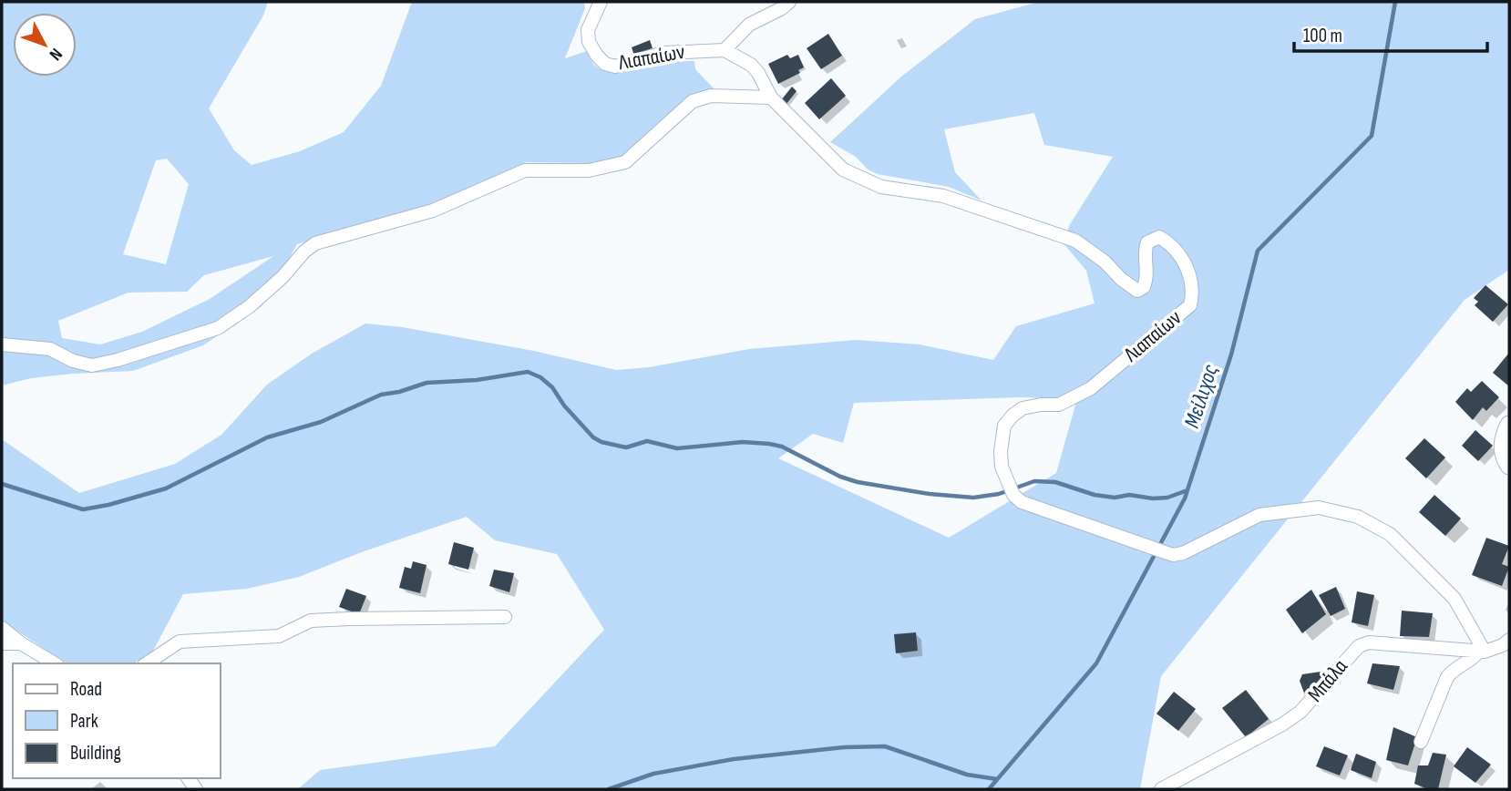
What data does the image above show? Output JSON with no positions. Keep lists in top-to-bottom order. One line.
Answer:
{"streets":{"street":["Λιαπαίων","Μπάλα"]},"crossings":[["Λιαπαίων","Μπάλα"]],"water":["Μείλιχος"],"legend":["Road","Park","Building"],"scale_bar":"100 m","north":"bottom right"}
